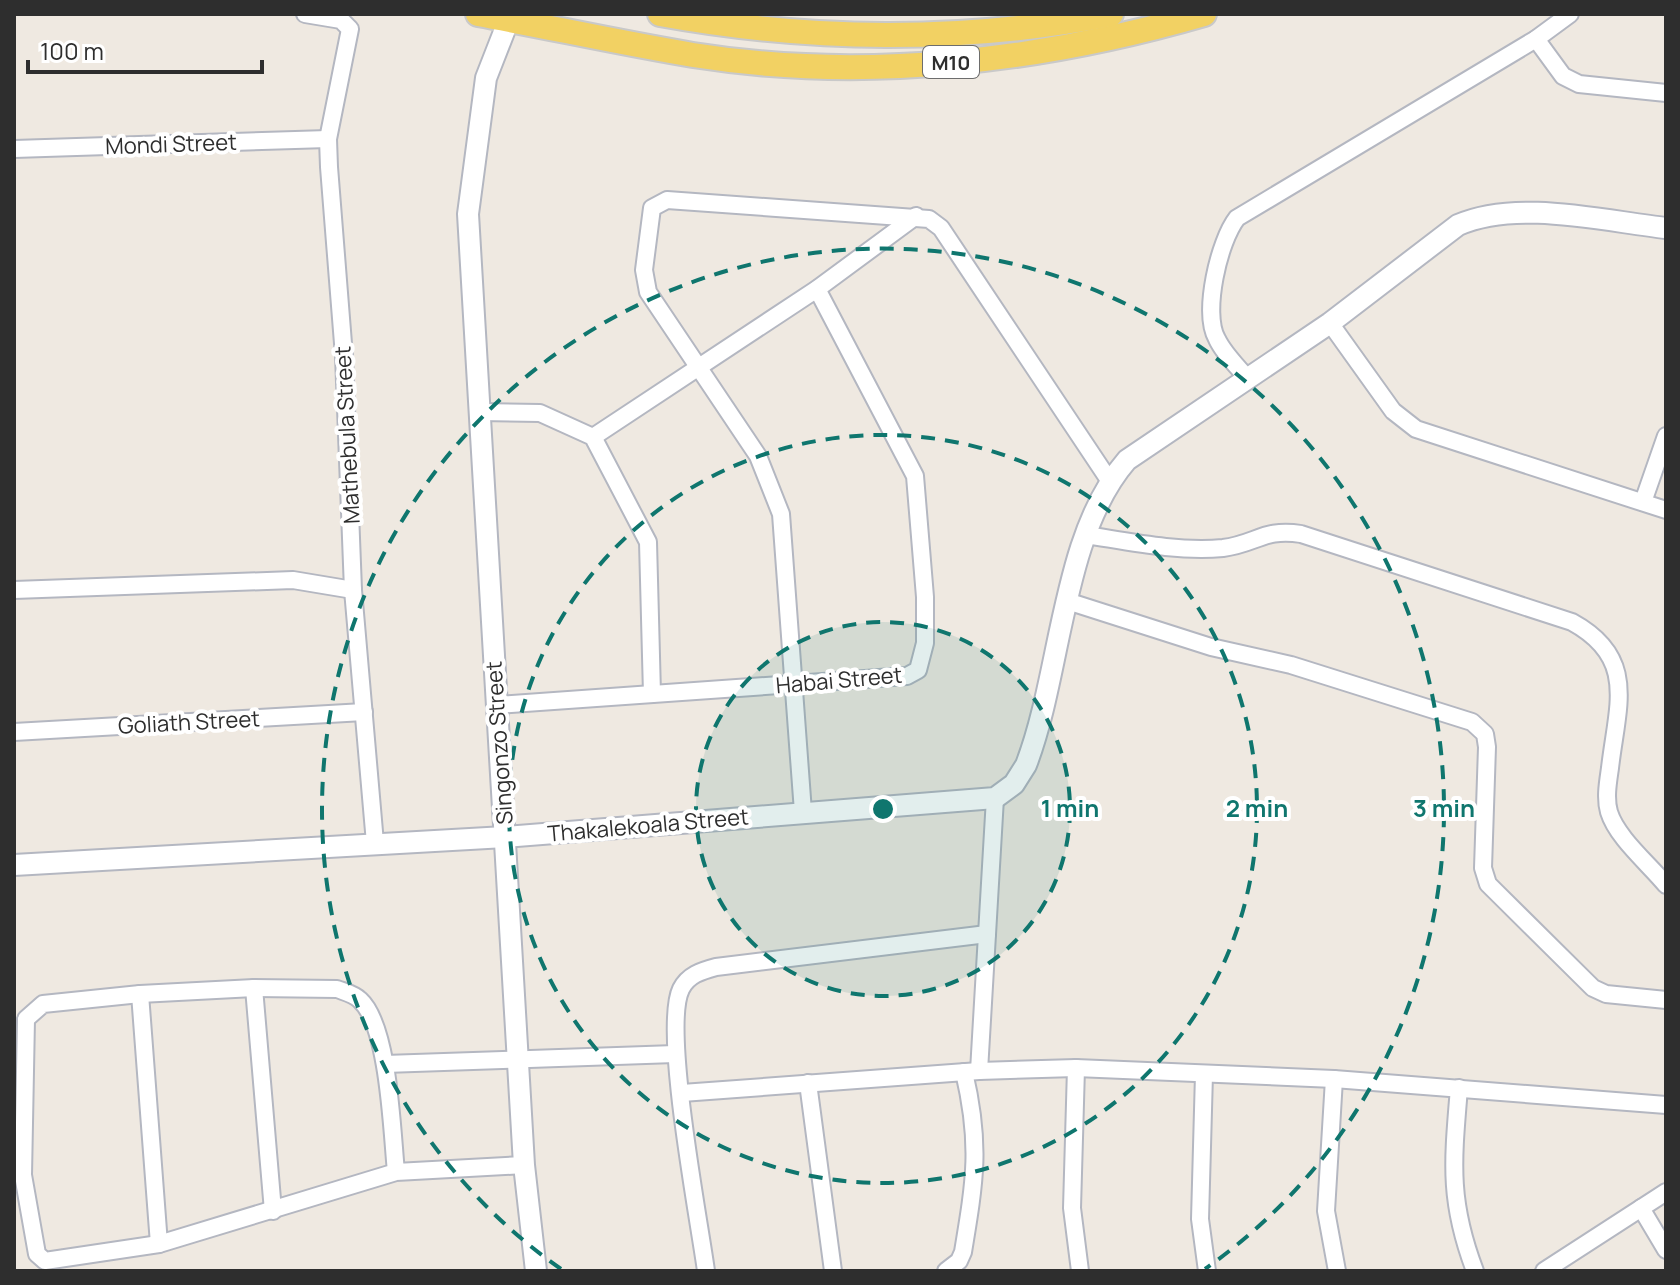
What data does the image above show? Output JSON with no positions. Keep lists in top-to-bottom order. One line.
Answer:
{"streets":{"main road":["M10"],"street":["Mondi Street","Mathebula Street","Habai Street","Goliath Street","Singonzo Street","Thakalekoala Street"]},"crossings":[["M10","Singonzo Street"],["Mondi Street","Mathebula Street"],["Mathebula Street","Goliath Street"],["Mathebula Street","Thakalekoala Street"],["Habai Street","Singonzo Street"],["Singonzo Street","Thakalekoala Street"]],"scale_bar":"100 m","rings":["1 min","2 min","3 min"]}
